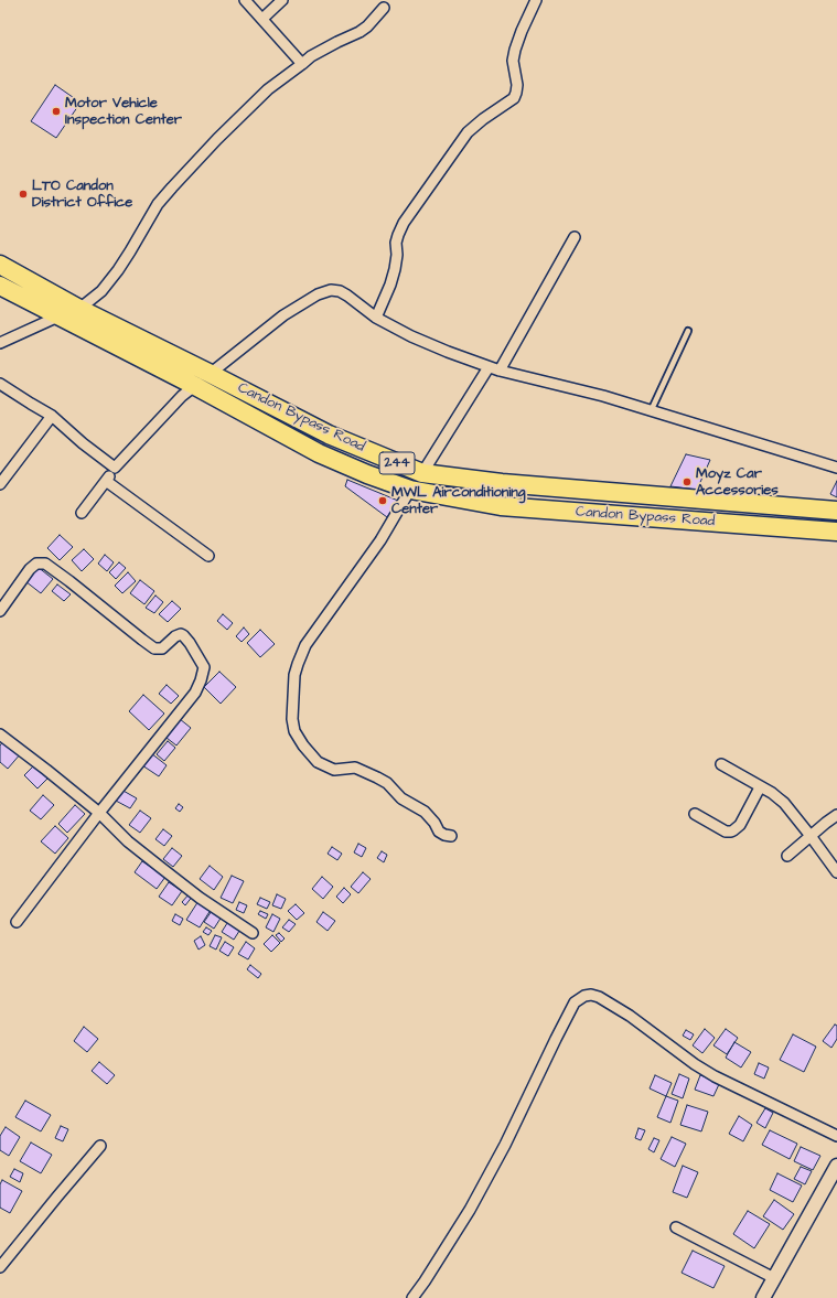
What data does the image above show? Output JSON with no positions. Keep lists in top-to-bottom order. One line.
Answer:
{"streets":{"highway":["Candon Bypass Road","244"]},"places":["Motor Vehicle Inspection Center","LTO Candon District Office","Moyz Car Accessories","MWL Airconditioning Center"]}
